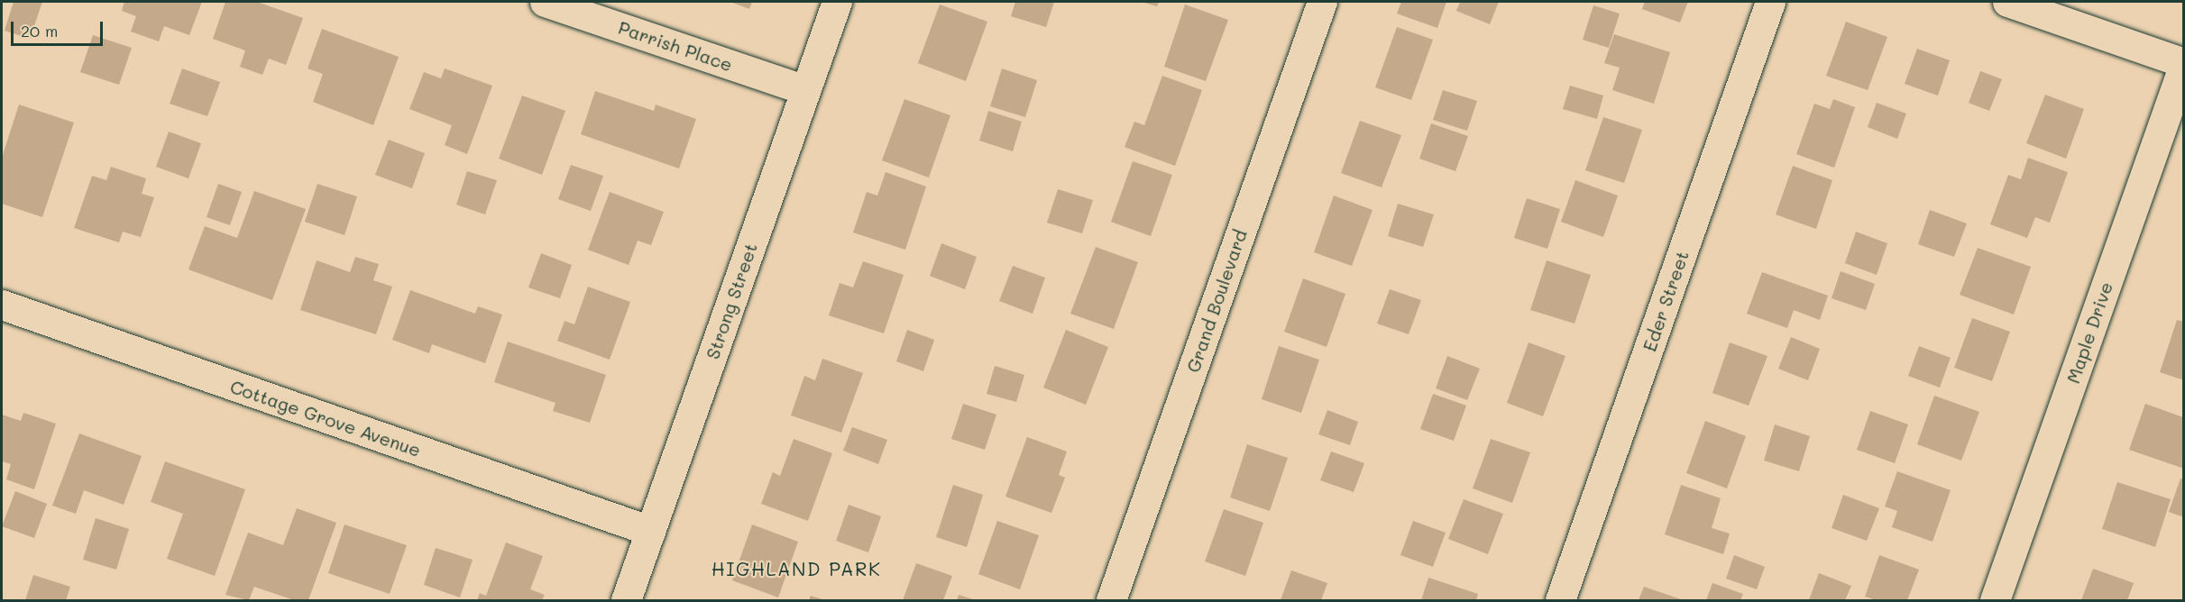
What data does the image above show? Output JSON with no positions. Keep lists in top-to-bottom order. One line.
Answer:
{"streets":{"street":["Parrish Place","Strong Street","Grand Boulevard","Eder Street","Maple Drive","Cottage Grove Avenue"]},"crossings":[["Parrish Place","Strong Street"],["Strong Street","Cottage Grove Avenue"]],"districts":["HIGHLAND PARK"],"scale_bar":"20 m"}
